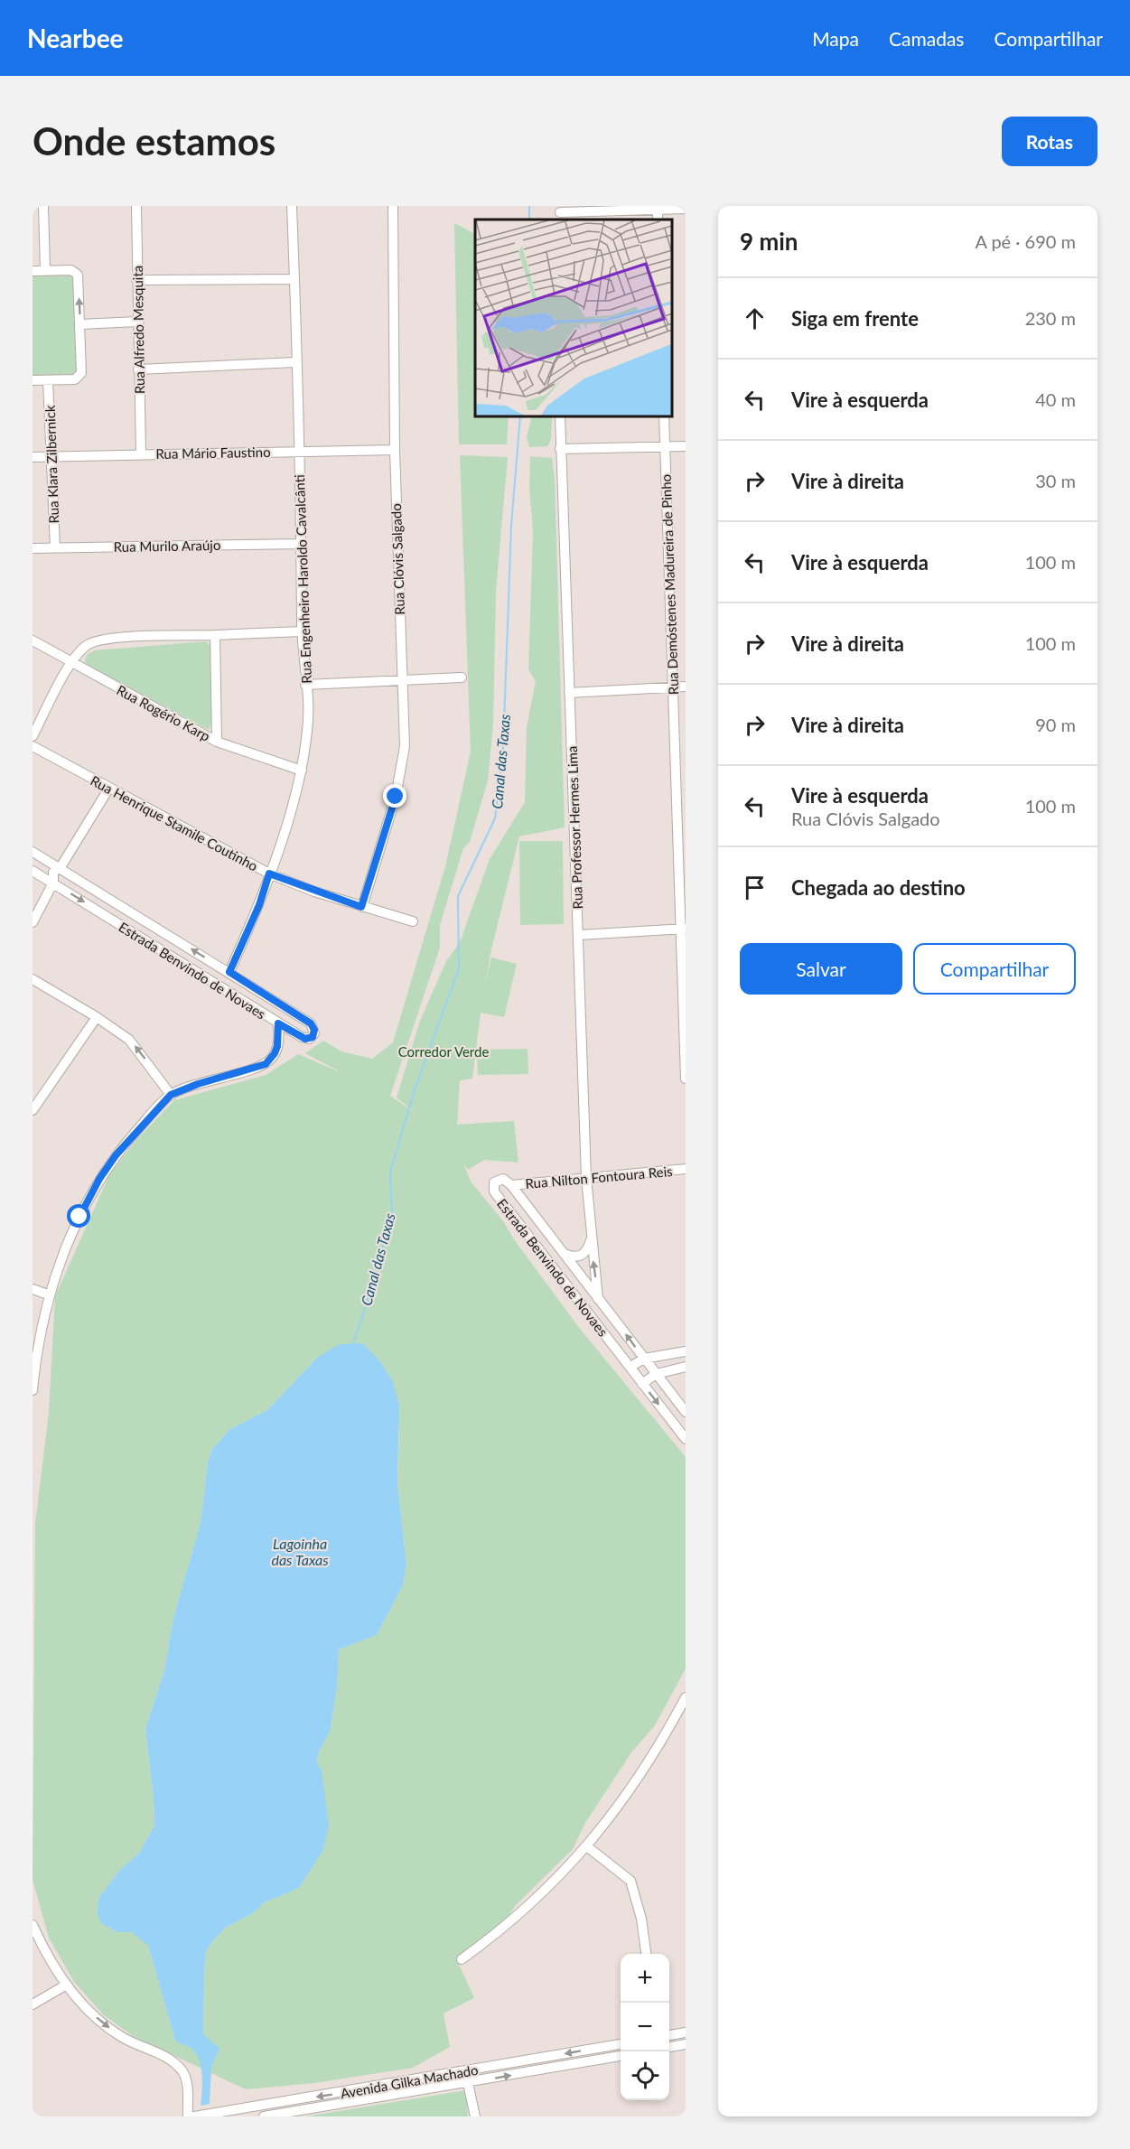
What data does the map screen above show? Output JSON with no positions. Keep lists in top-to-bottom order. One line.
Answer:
{"streets":{"street":["Rua Alfredo Mesquita","Rua Mário Faustino","Rua Klara Zilbernick","Rua Murilo Araújo","Rua Clóvis Salgado","Rua Engenheiro Haroldo Cavalcânti","Rua Demóstenes Madureira de Pinho","Rua Rogério Karp","Rua Henrique Stamile Coutinho","Rua Professor Hermes Lima","Estrada Benvindo de Novaes","Rua Nilton Fontoura Reis","Avenida Gilka Machado"]},"crossings":[["Rua Alfredo Mesquita","Rua Mário Faustino"],["Rua Mário Faustino","Rua Klara Zilbernick"],["Rua Mário Faustino","Rua Clóvis Salgado"],["Rua Mário Faustino","Rua Engenheiro Haroldo Cavalcânti"],["Rua Klara Zilbernick","Rua Murilo Araújo"],["Rua Murilo Araújo","Rua Engenheiro Haroldo Cavalcânti"],["Rua Clóvis Salgado","Rua Henrique Stamile Coutinho"],["Rua Engenheiro Haroldo Cavalcânti","Rua Rogério Karp"],["Rua Engenheiro Haroldo Cavalcânti","Rua Henrique Stamile Coutinho"],["Rua Engenheiro Haroldo Cavalcânti","Estrada Benvindo de Novaes"],["Rua Professor Hermes Lima","Estrada Benvindo de Novaes"],["Rua Professor Hermes Lima","Rua Nilton Fontoura Reis"],["Estrada Benvindo de Novaes","Rua Nilton Fontoura Reis"]],"water":["Canal das Taxas","Lagoinha das Taxas"],"parks":["Corredor Verde"],"page":{"header":"Nearbee","nav":["Mapa","Camadas","Compartilhar"],"buttons":["Rotas",["Salvar","Compartilhar"]],"title":"Onde estamos","heading":["9 min","A pé · 690 m"],"list":[["Siga em frente","230 m"],["Vire à esquerda","40 m"],["Vire à direita","30 m"],["Vire à esquerda","100 m"],["Vire à direita","100 m"],["Vire à direita","90 m"],["Vire à esquerda","Rua Clóvis Salgado","100 m"],"Chegada ao destino"],"map_buttons":["+","−"]}}
